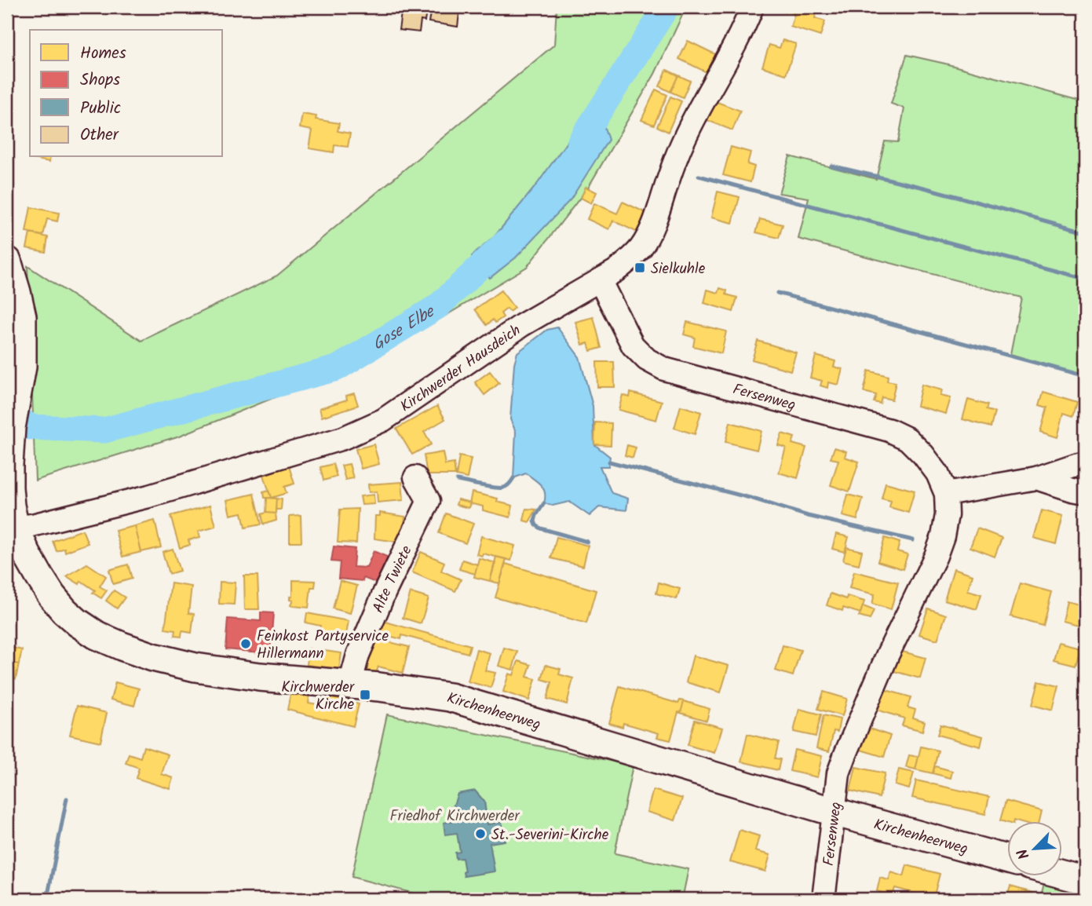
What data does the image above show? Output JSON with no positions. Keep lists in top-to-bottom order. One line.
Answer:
{"streets":{"main road":["Kirchenheerweg"],"street":["Kirchwerder Hausdeich","Fersenweg","Alte Twiete"]},"crossings":[["Kirchwerder Hausdeich","Fersenweg"],["Kirchwerder Hausdeich","Kirchenheerweg"],["Fersenweg","Kirchenheerweg"],["Alte Twiete","Kirchenheerweg"]],"water":["Gose Elbe"],"parks":["Friedhof Kirchwerder"],"places":{"transit":["Sielkuhle","Kirchwerder Kirche"],"other":["Feinkost Partyservice Hillermann","St.-Severini-Kirche"]},"legend":["Homes","Shops","Public","Other"],"north":"bottom left"}
